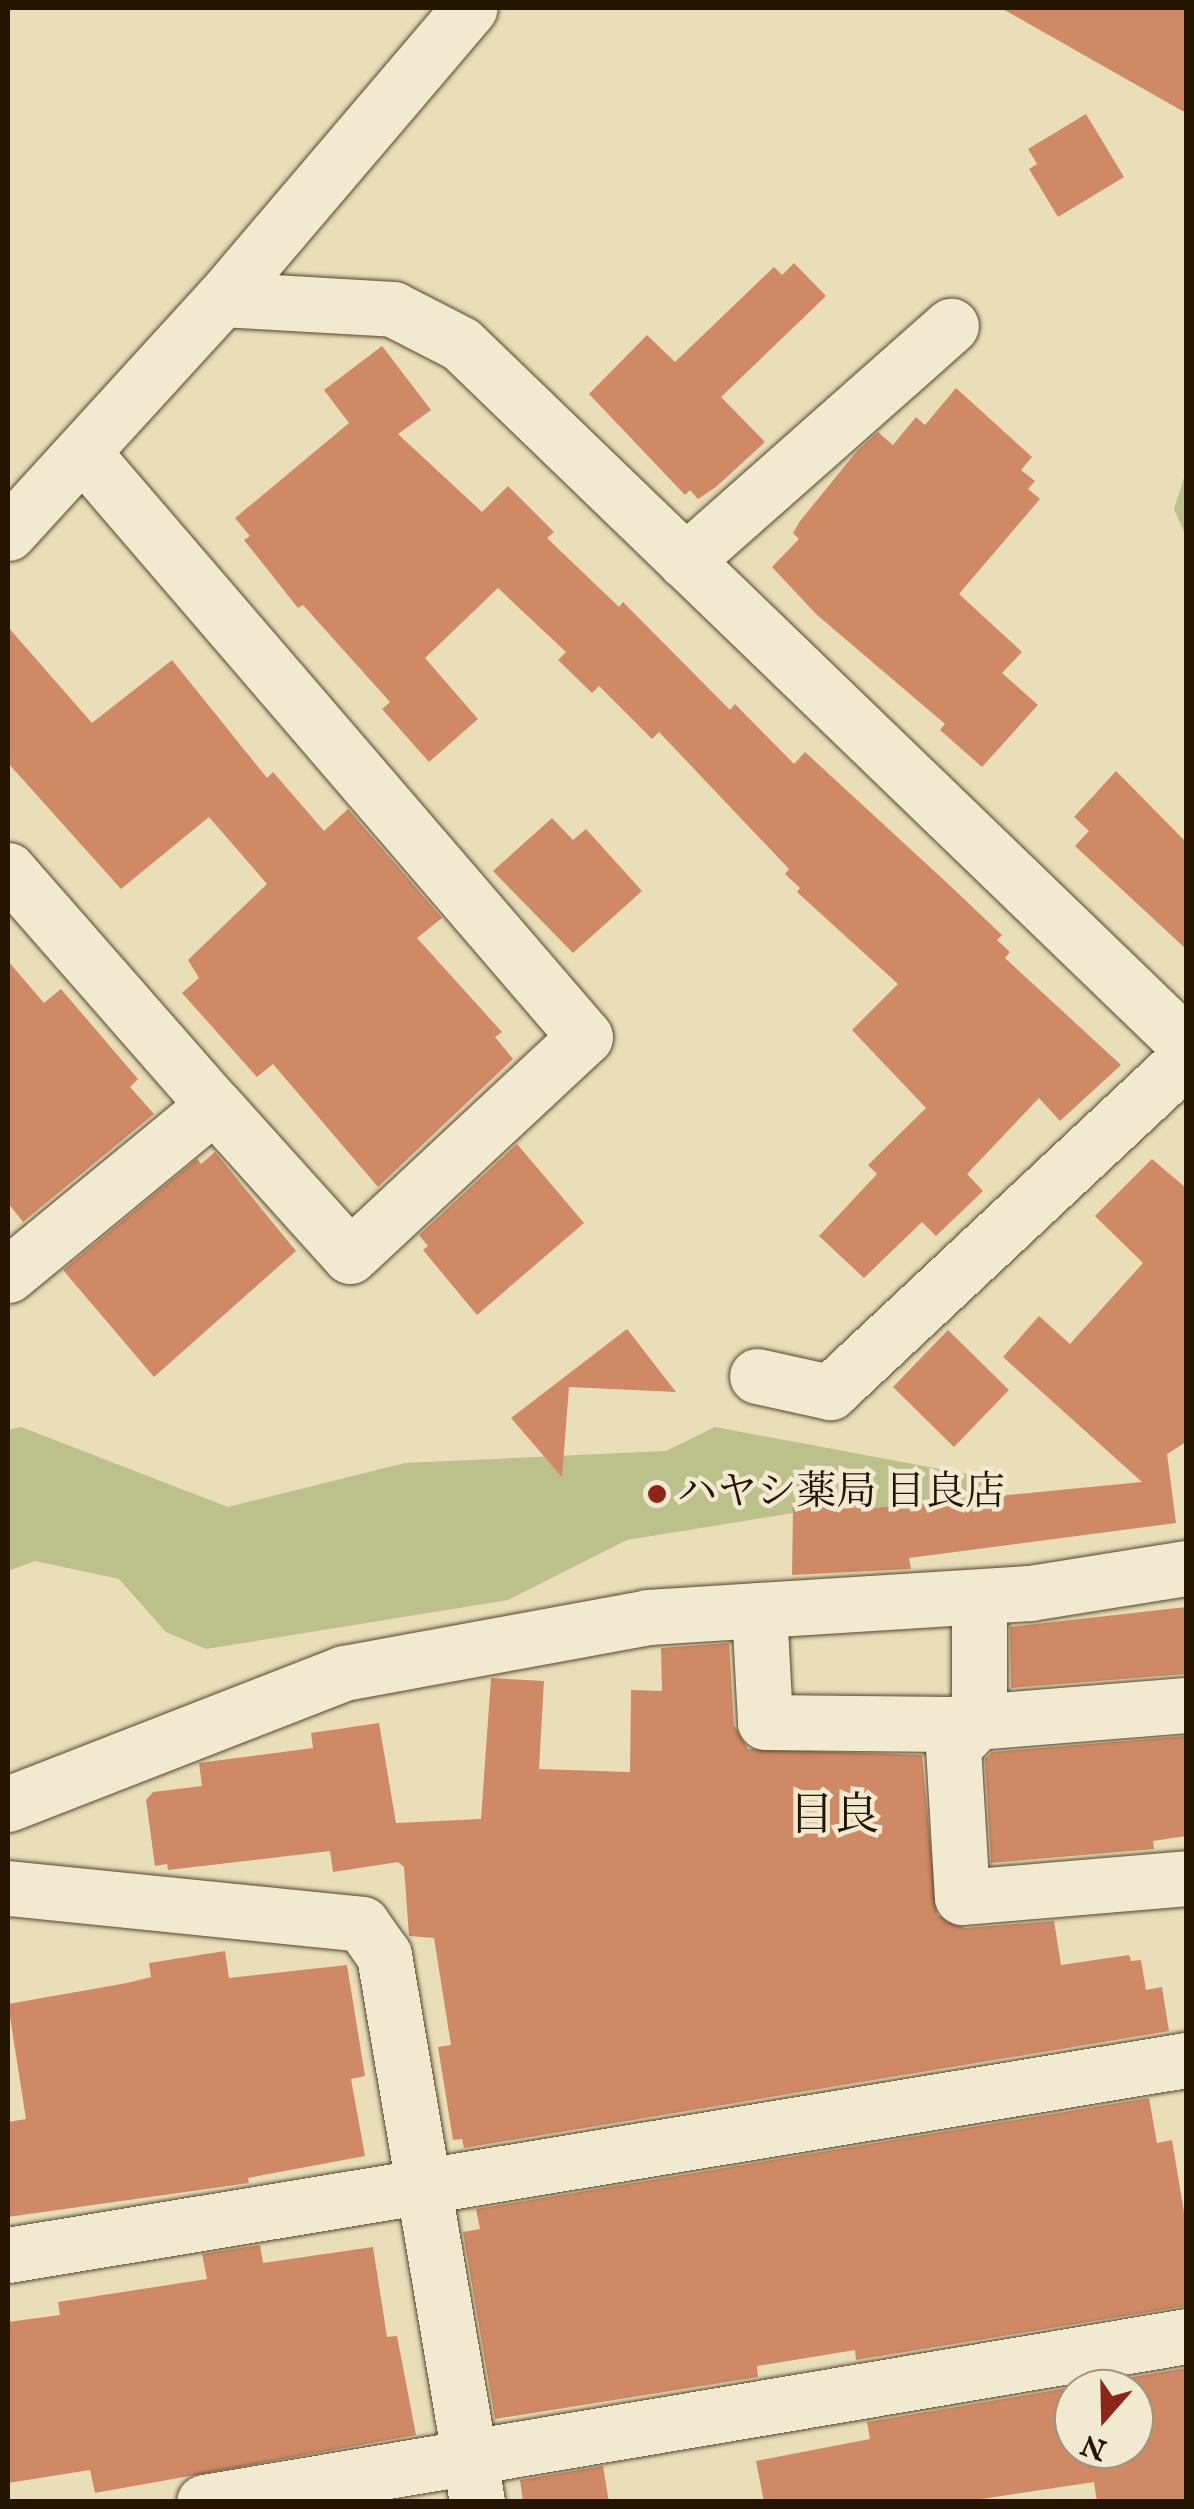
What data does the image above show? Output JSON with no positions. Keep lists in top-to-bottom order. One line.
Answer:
{"districts":["目良"],"places":["ハヤシ薬局 目良店"],"north":"bottom"}
